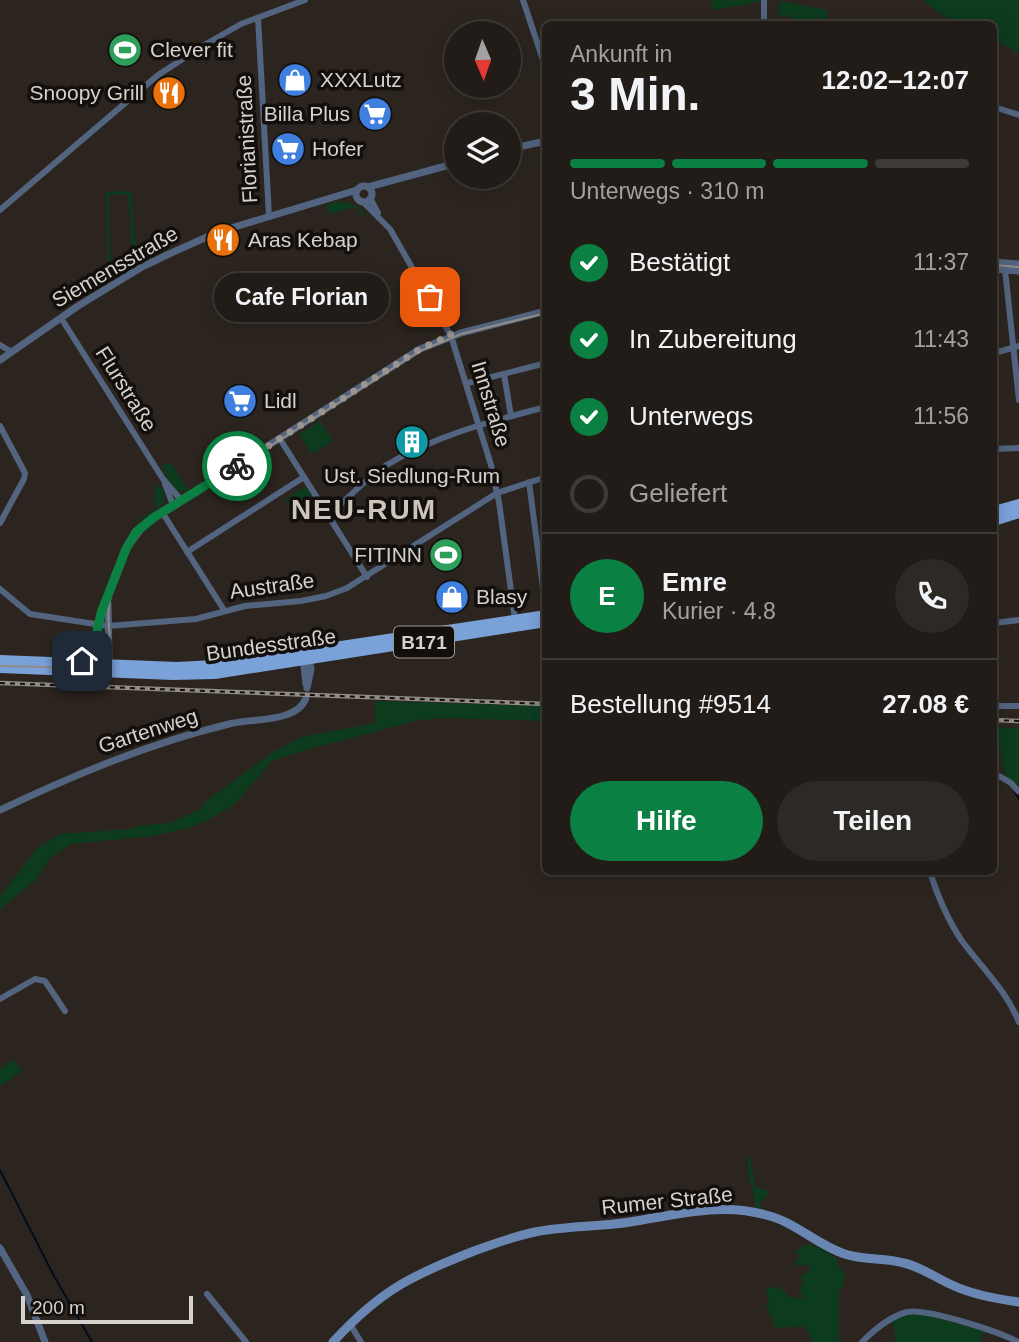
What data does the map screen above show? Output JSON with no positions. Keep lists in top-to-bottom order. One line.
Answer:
{"streets":{"main road":["B171","Bundesstraße","Rumer Straße"],"street":["Florianistraße","Siemensstraße","Flurstraße","Innstraße","Austraße","Gartenweg"]},"crossings":[["Florianistraße","Siemensstraße"],["Siemensstraße","Flurstraße"],["Siemensstraße","Innstraße"],["Innstraße","Austraße"],["Innstraße","Bundesstraße"]],"districts":["NEU-RUM"],"places":{"sports":["Clever fit","FITINN"],"shop":["XXXLutz","Blasy"],"restaurant":["Snoopy Grill","Aras Kebap"],"supermarket":["Billa Plus","Hofer","Lidl"],"other":["Cafe Florian"],"building":["Ust. Siedlung-Rum"]},"scale_bar":"200 m","north":"bottom","page":{"heading":["3 Min.","Ankunft in","12:02–12:07"],"panel":["Emre","Kurier · 4.8","Bestellung #9514","27.08 €"],"bar":"Unterwegs · 310 m","list":[["Bestätigt","11:37"],["In Zubereitung","11:43"],["Unterwegs","11:56"],"Geliefert"],"bubble":"Cafe Florian","round":"E","buttons":["Hilfe","Teilen"],"scale":"200 m"}}
